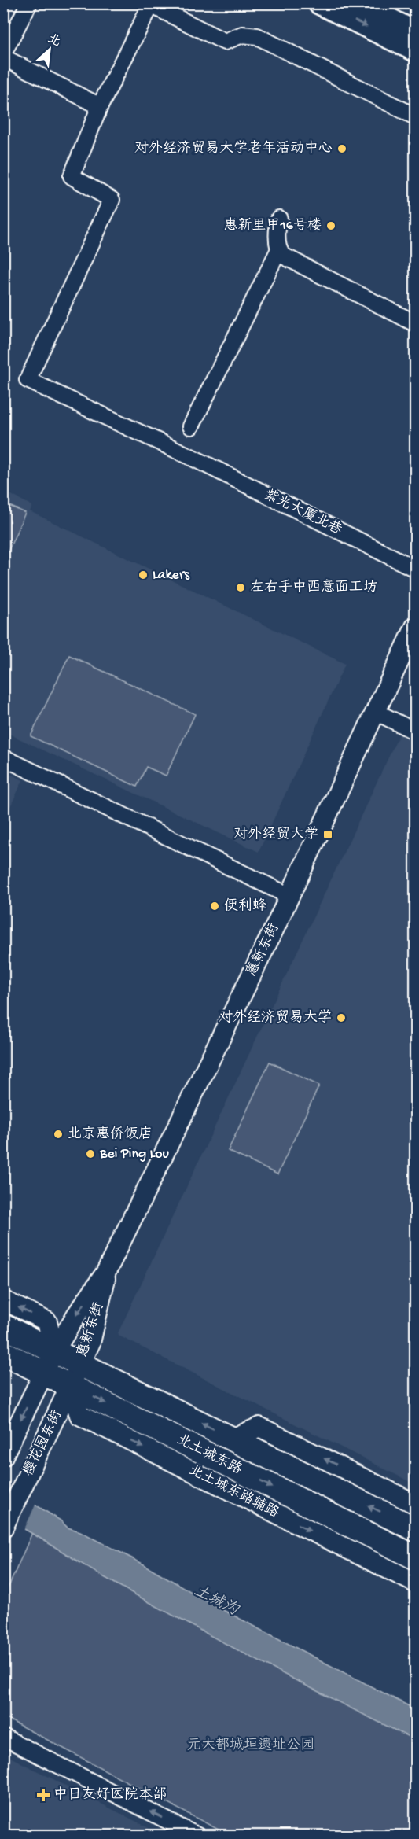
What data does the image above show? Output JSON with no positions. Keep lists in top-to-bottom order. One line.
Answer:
{"streets":{"main road":["北土城东路"],"street":["紫光大厦北巷","惠新东街","樱花园东街","北土城东路辅路"]},"crossings":[["惠新东街","樱花园东街"],["惠新东街","北土城东路"],["惠新东街","北土城东路辅路"],["樱花园东街","北土城东路"],["樱花园东街","北土城东路辅路"],["北土城东路","北土城东路辅路"]],"water":["土城沟"],"parks":["元大都城垣遗址公园"],"places":{"other":["对外经济贸易大学老年活动中心","惠新里甲16号楼","Lakers","左右手中西意面工坊","便利蜂","对外经济贸易大学","北京惠侨饭店","Bei Ping Lou"],"transit":["对外经贸大学"],"health":["中日友好医院本部"]},"north":"top right"}
